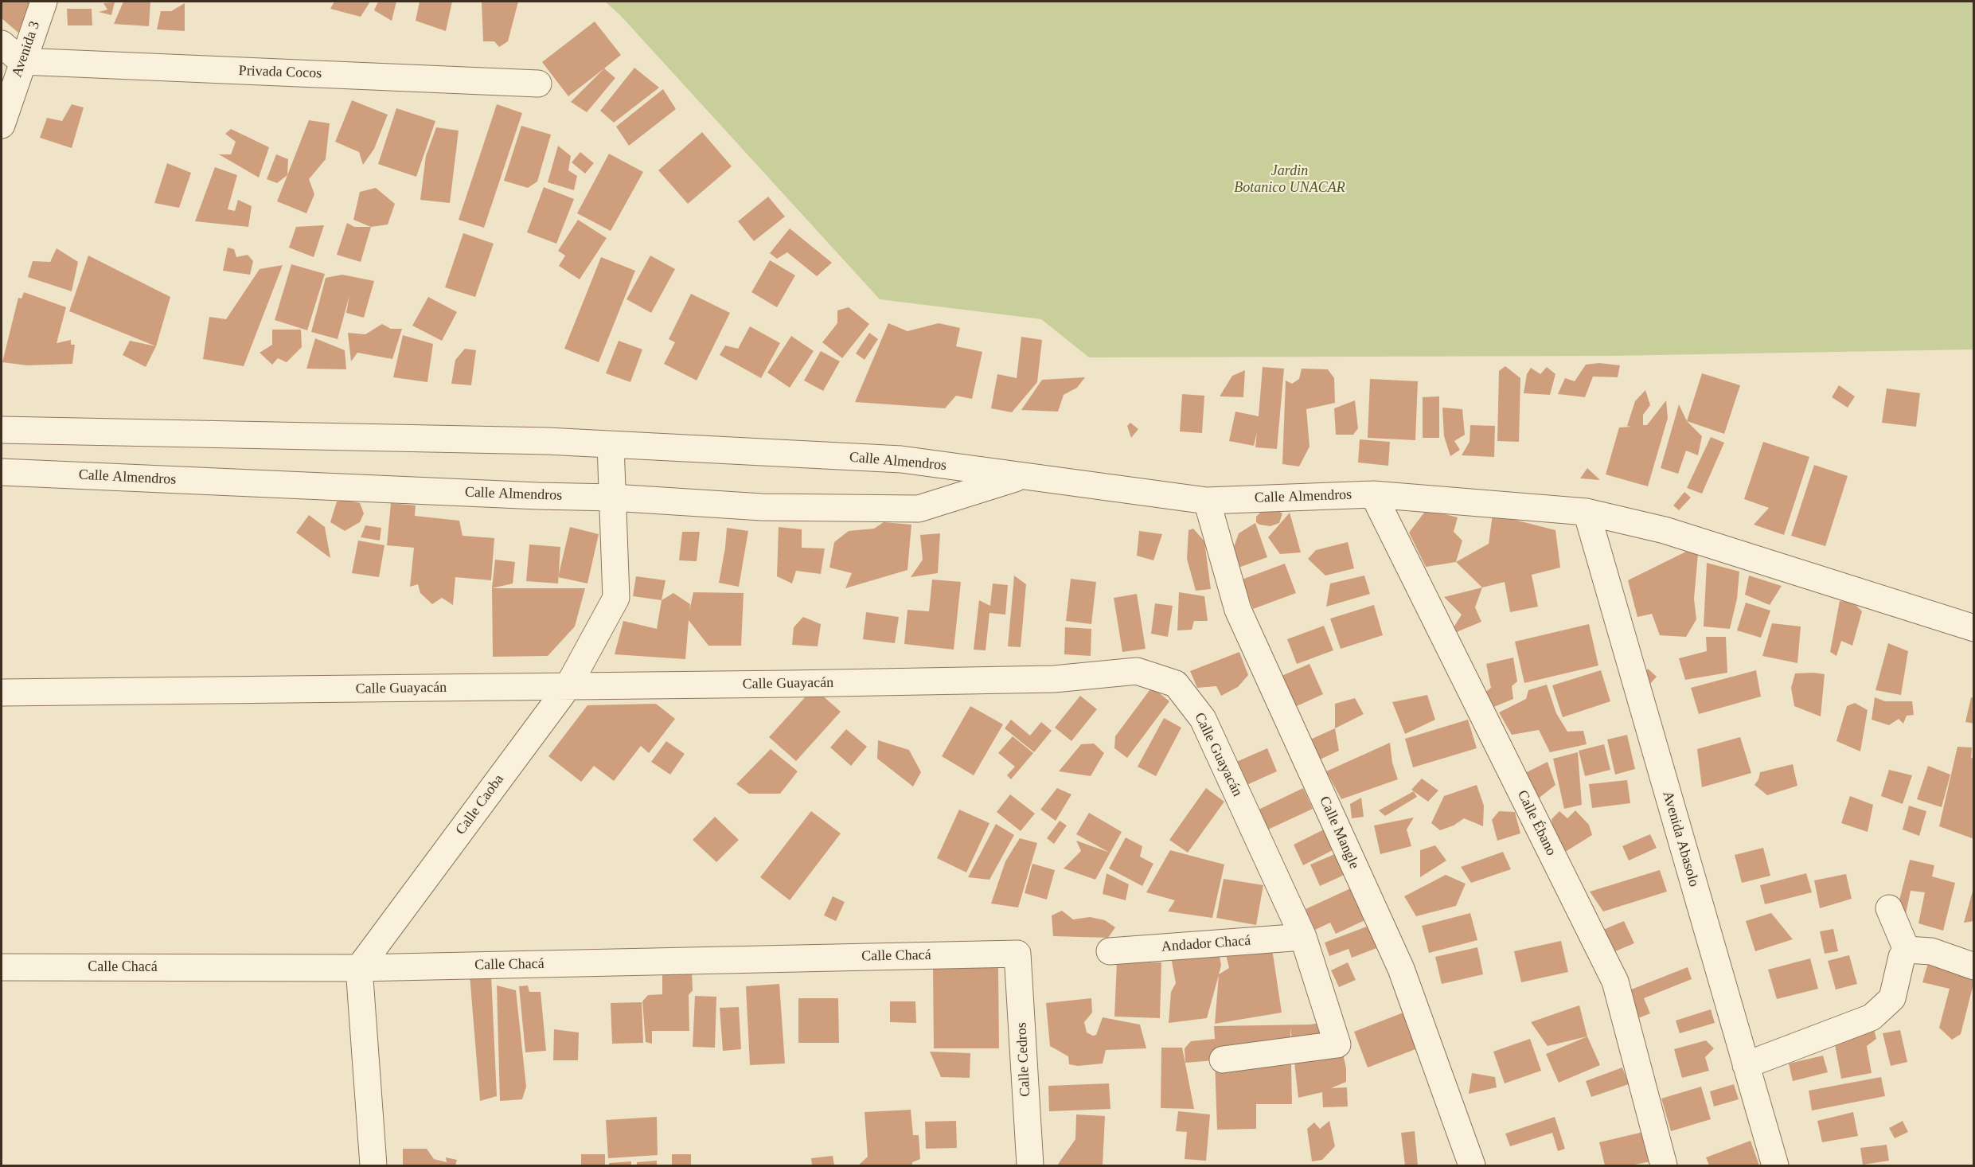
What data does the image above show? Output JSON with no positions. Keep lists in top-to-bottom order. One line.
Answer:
{"streets":{"street":["Avenida 3","Privada Cocos","Calle Almendros","Calle Guayacán","Calle Caoba","Calle Ébano","Calle Mangle","Avenida Abasolo","Andador Chacá","Calle Chacá","Calle Cedros"]},"crossings":[["Avenida 3","Privada Cocos"],["Calle Almendros","Calle Caoba"],["Calle Almendros","Calle Ébano"],["Calle Almendros","Calle Mangle"],["Calle Almendros","Avenida Abasolo"],["Calle Guayacán","Calle Caoba"],["Calle Guayacán","Andador Chacá"],["Calle Caoba","Calle Chacá"],["Calle Chacá","Calle Cedros"]],"parks":["Jardin Botanico UNACAR"]}
